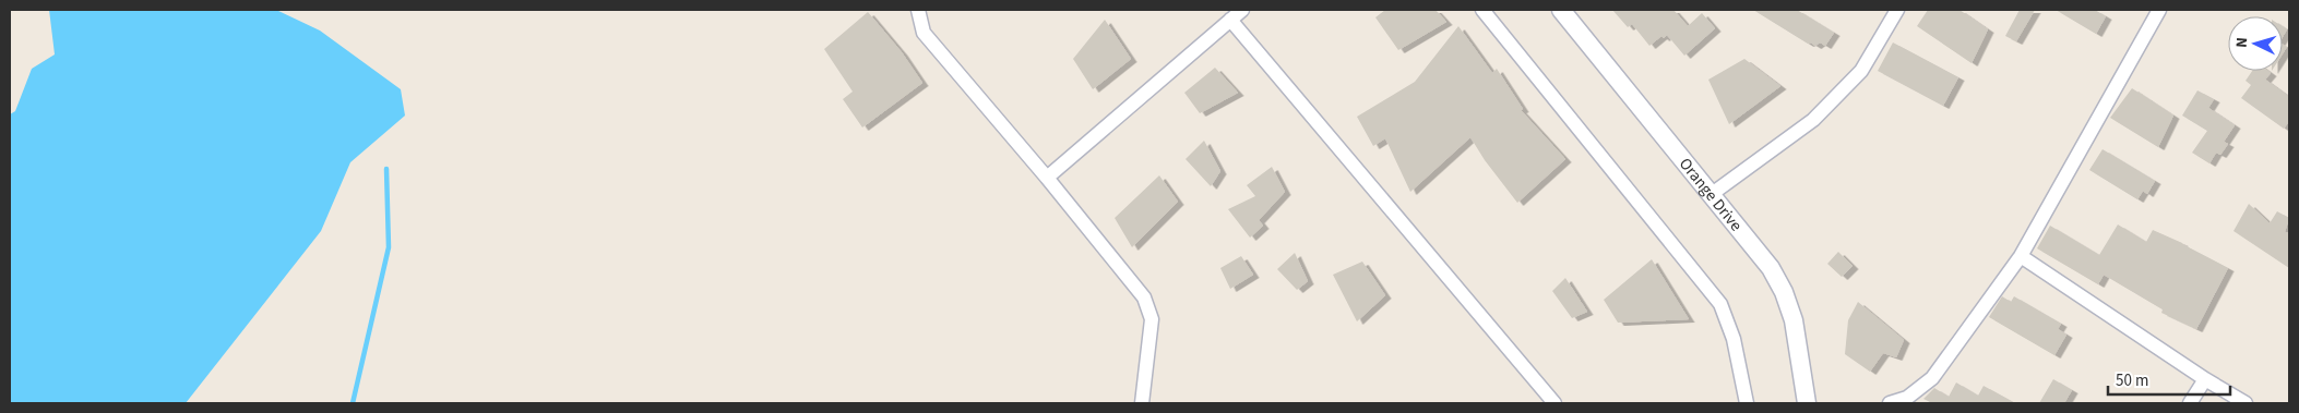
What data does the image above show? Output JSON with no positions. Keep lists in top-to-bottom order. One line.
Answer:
{"streets":{"street":["Orange Drive"]},"scale_bar":"50 m","north":"left"}
